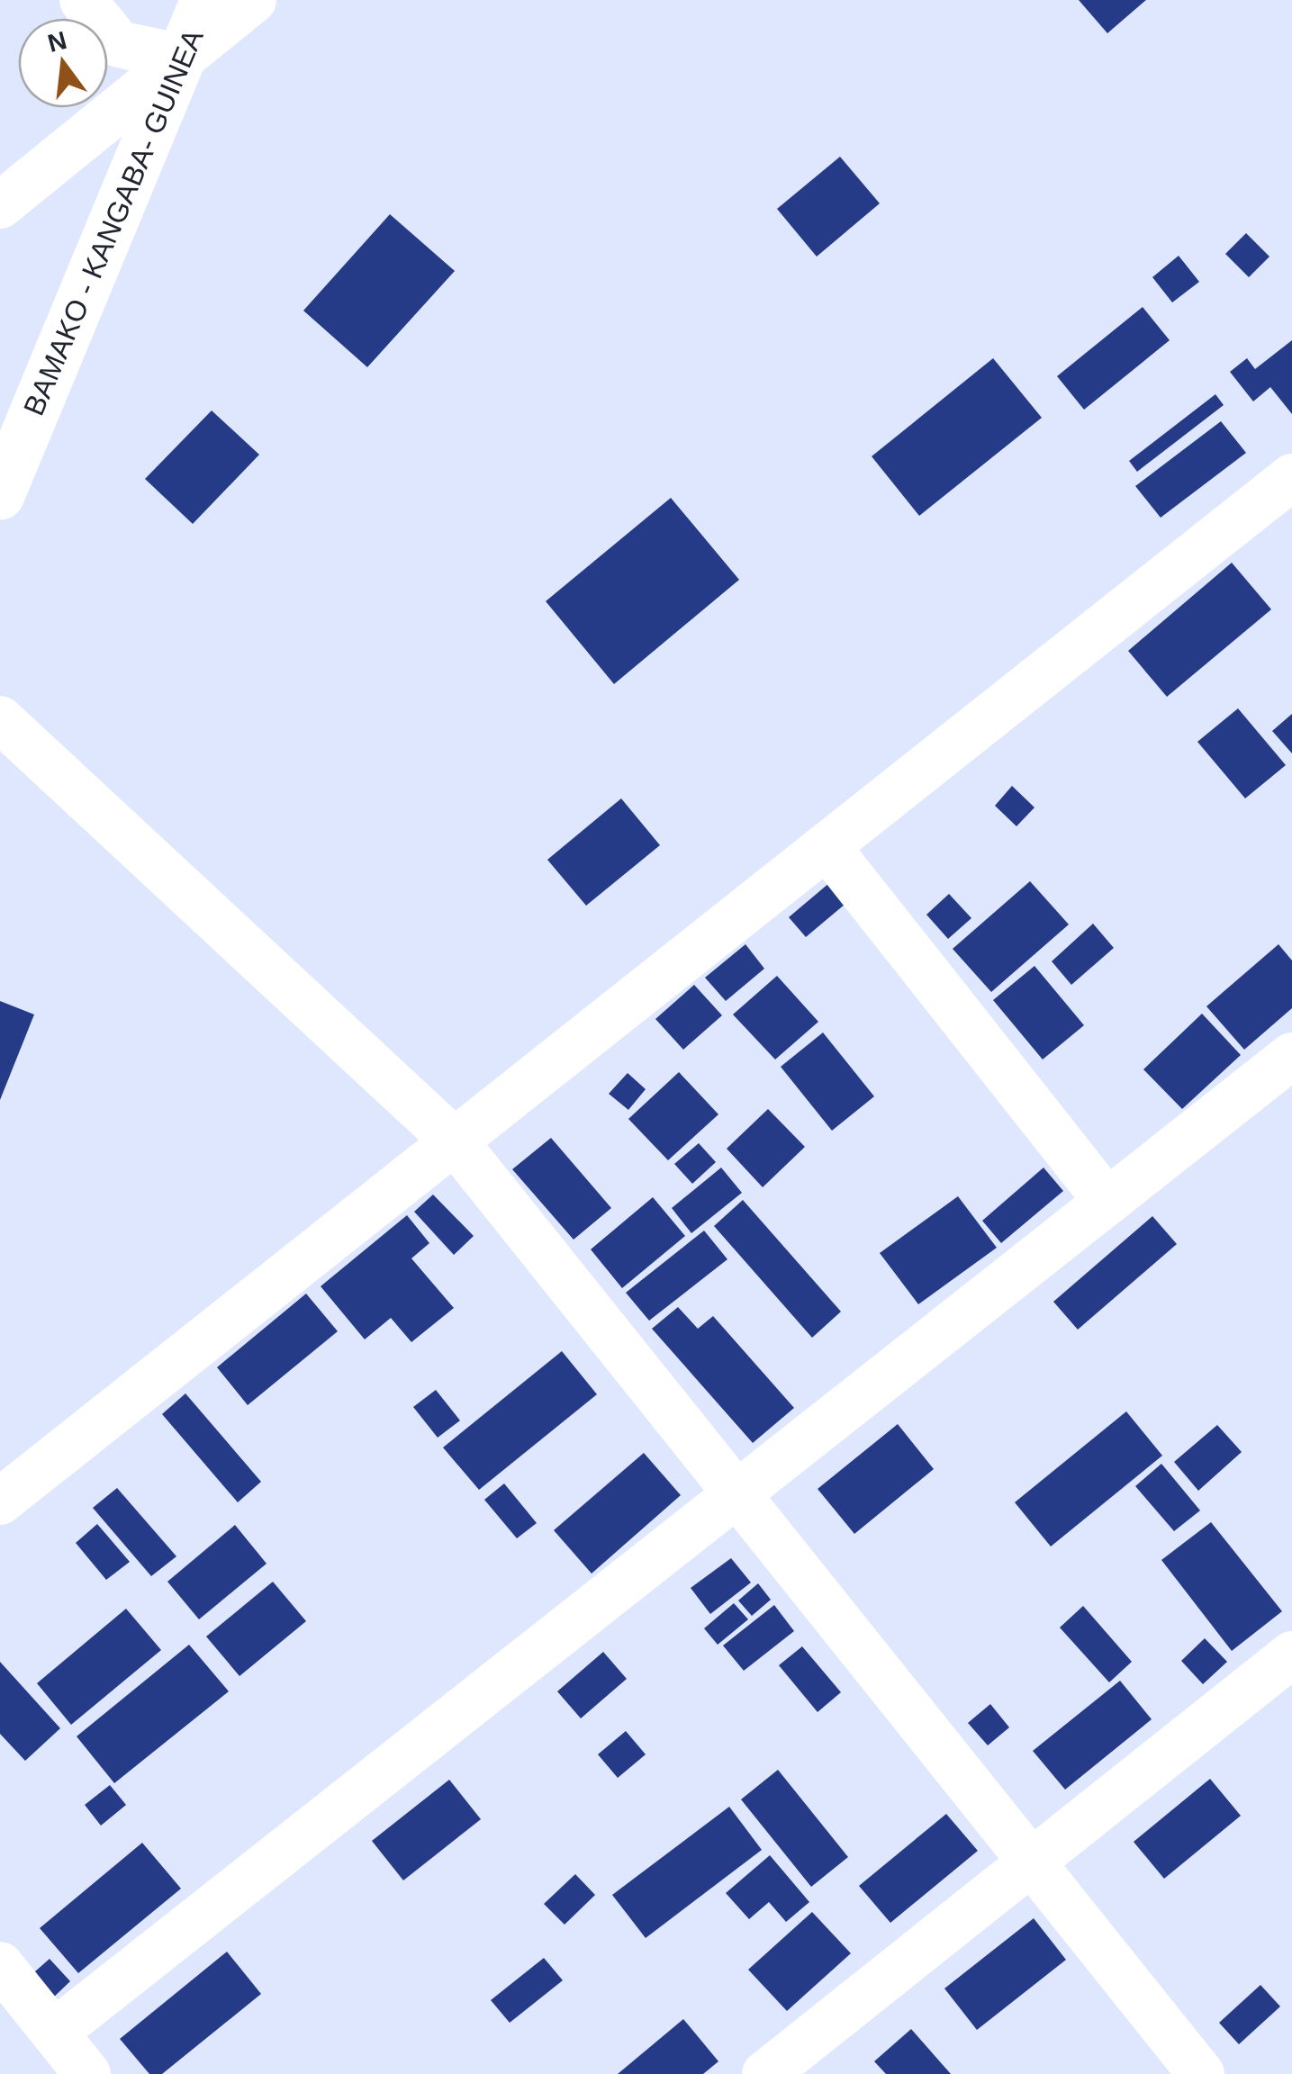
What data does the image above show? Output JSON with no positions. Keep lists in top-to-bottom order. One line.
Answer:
{"streets":{"main road":["BAMAKO - KANGABA- GUINEA"]},"north":"top"}
